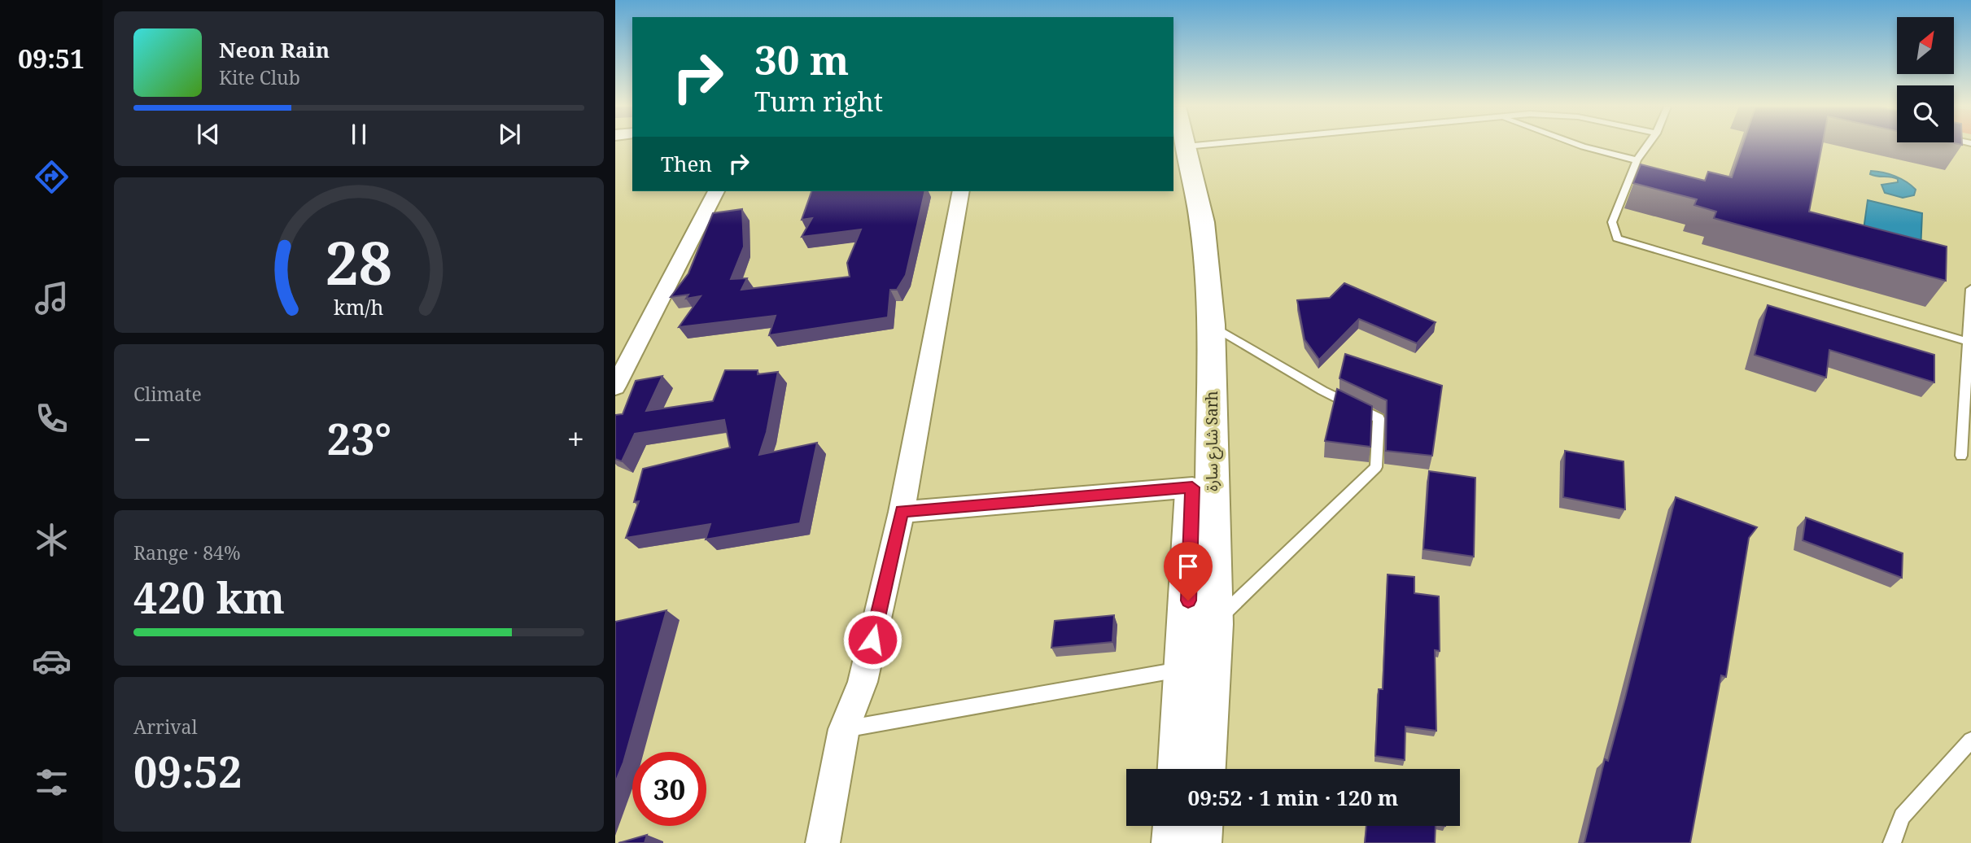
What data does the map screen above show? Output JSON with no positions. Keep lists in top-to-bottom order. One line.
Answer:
{"streets":{"highway":["شارع سارة Sarh"]},"north":"top right","page":{"tabs":"09:51","turn":["30 m","Turn right"],"song":["Neon Rain","Kite Club"],"then":"Then","tile":["Climate",["Range · 84%","420 km"],["Arrival","09:52"]],"heat":["−","23°","+"],"limit":"30","trip":"09:52 · 1 min · 120 m","gauge":["28","km/h"]}}
